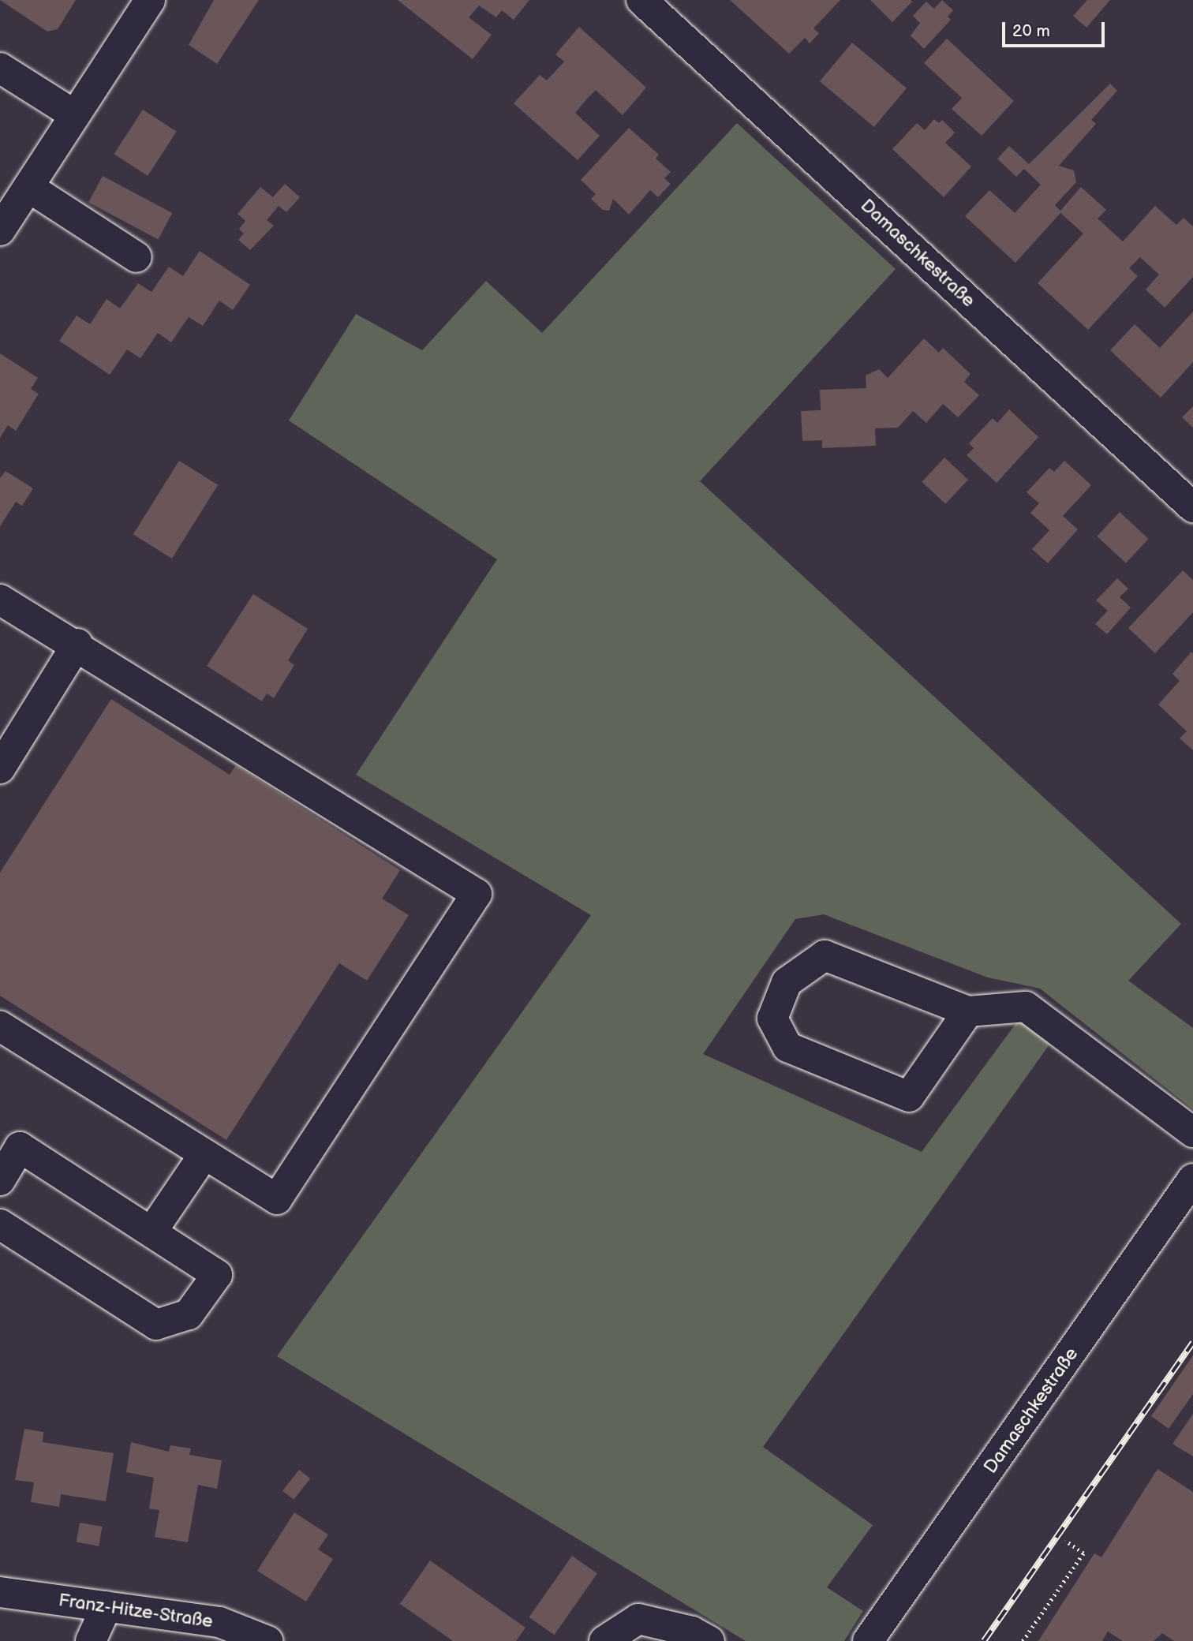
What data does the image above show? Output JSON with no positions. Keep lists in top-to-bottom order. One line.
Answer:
{"streets":{"street":["Damaschkestraße","Franz-Hitze-Straße"]},"scale_bar":"20 m"}
